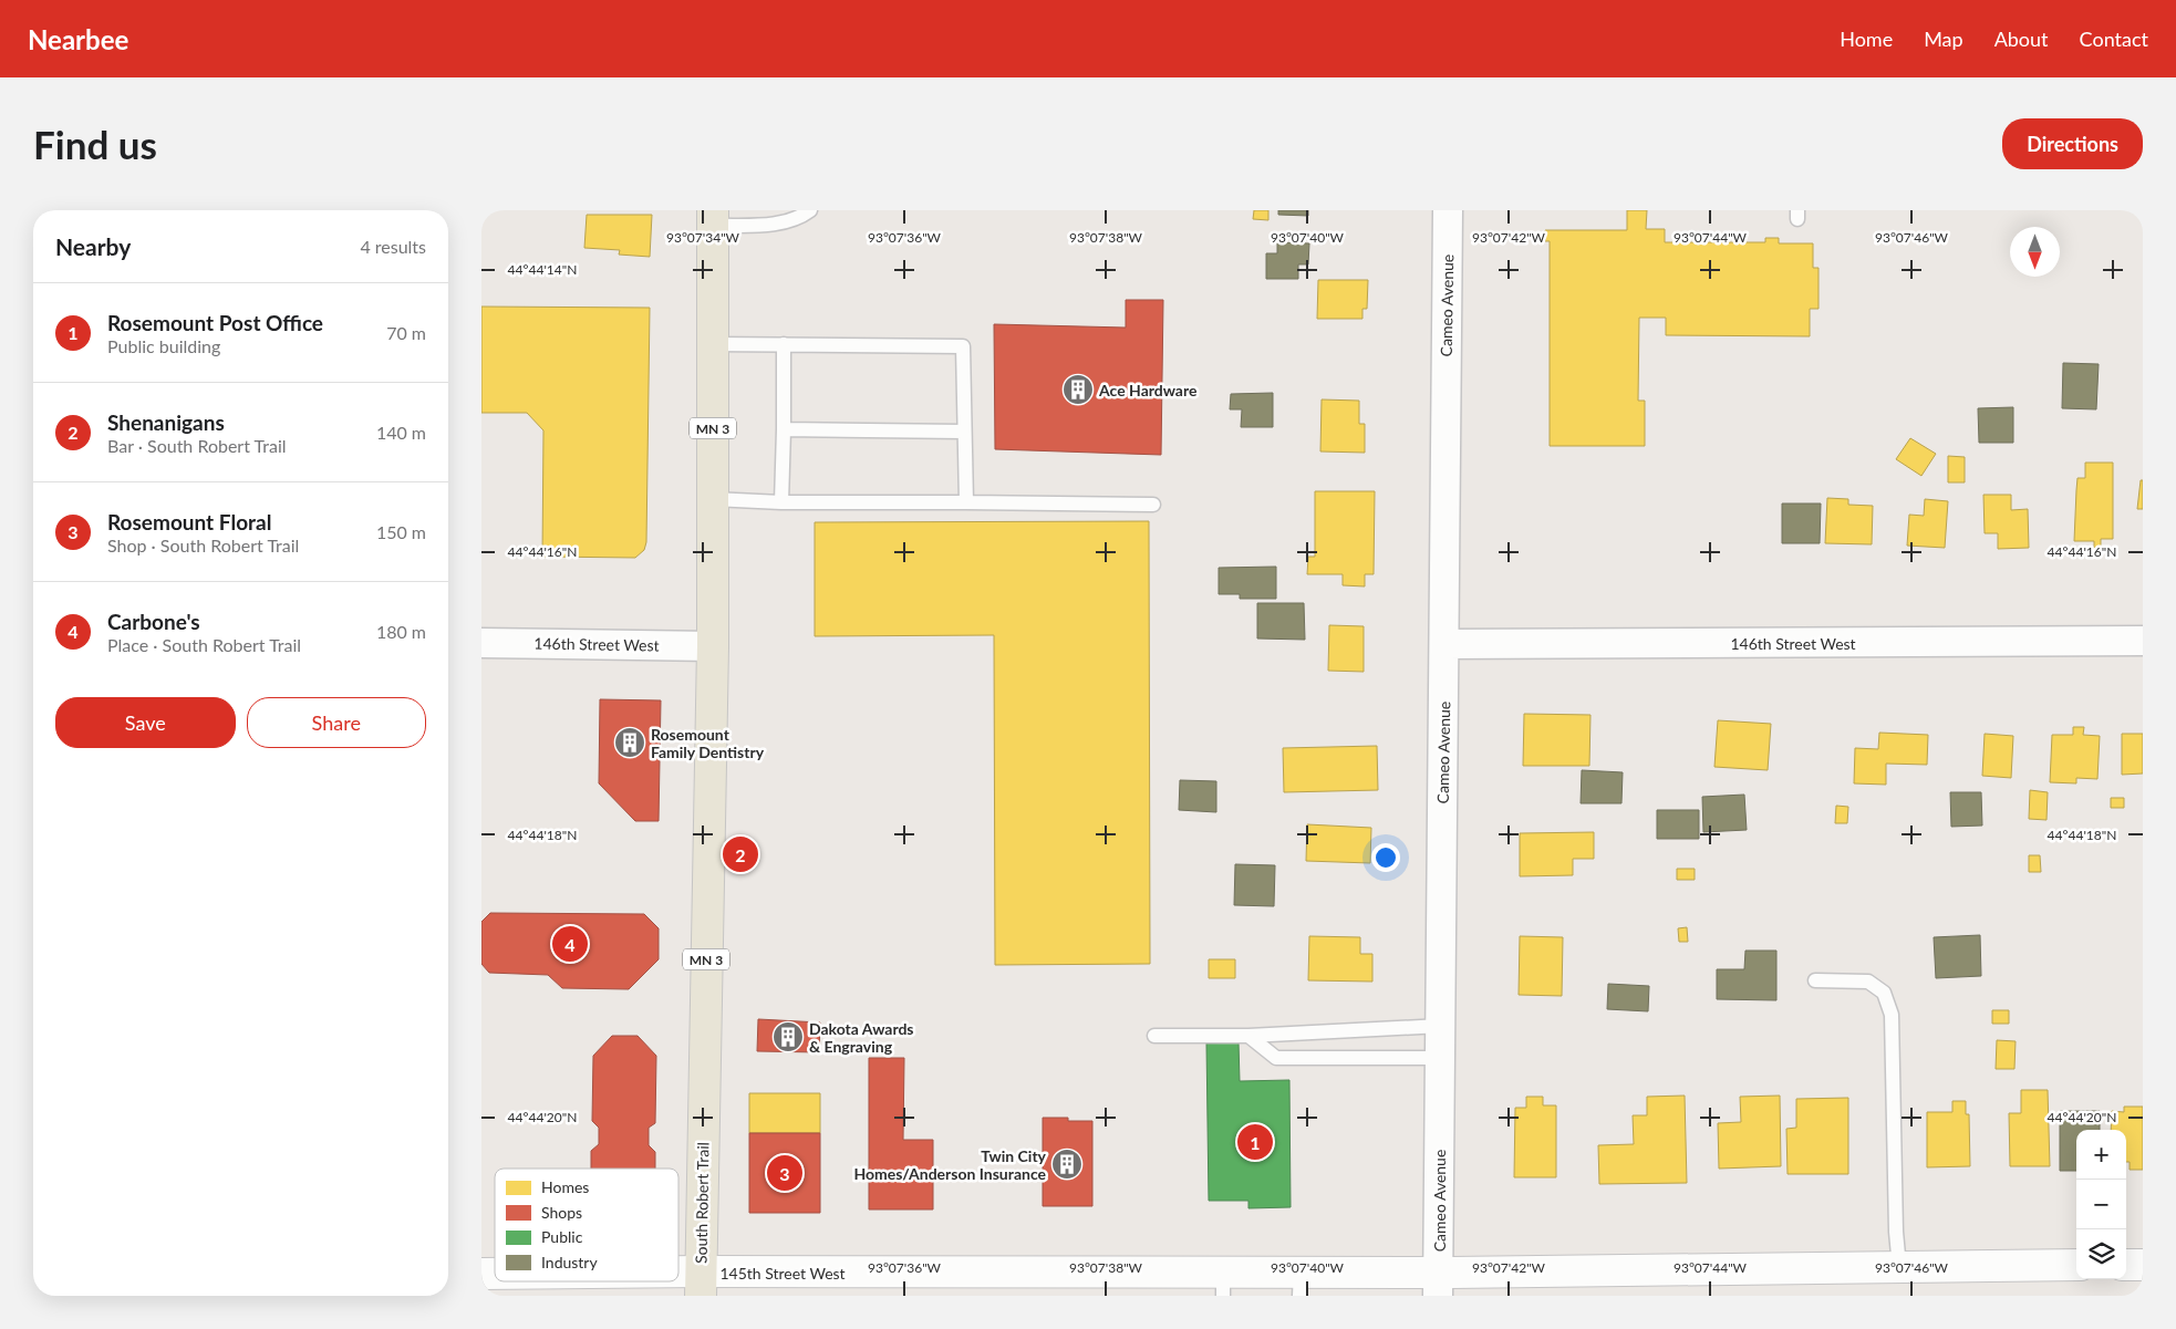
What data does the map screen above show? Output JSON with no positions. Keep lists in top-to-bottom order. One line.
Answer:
{"streets":{"main road":["MN 3","South Robert Trail"],"street":["Cameo Avenue","146th Street West","145th Street West"]},"crossings":[["Cameo Avenue","146th Street West"],["Cameo Avenue","145th Street West"],["MN 3","146th Street West"],["MN 3","South Robert Trail"],["146th Street West","South Robert Trail"],["South Robert Trail","145th Street West"]],"places":{"building":["Ace Hardware","Rosemount Family Dentistry","Dakota Awards & Engraving","Twin City Homes/Anderson Insurance"]},"legend":["Homes","Shops","Public","Industry"],"north":"bottom","page":{"header":"Nearbee","nav":["Home","Map","About","Contact"],"buttons":["Directions",["Save","Share"]],"title":"Find us","heading":["Nearby","4 results"],"list":[{"mark":"1","name":"Rosemount Post Office","note":"Public building","value":"70 m"},{"mark":"2","name":"Shenanigans","note":"Bar · South Robert Trail","value":"140 m"},{"mark":"3","name":"Rosemount Floral","note":"Shop · South Robert Trail","value":"150 m"},{"mark":"4","name":"Carbone's","note":"Place · South Robert Trail","value":"180 m"}],"pins":["2","4","1","3"],"map_buttons":["+","−"]},"coordinates":["93°07'34\"W","93°07'36\"W","93°07'38\"W","93°07'40\"W","93°07'42\"W","93°07'44\"W","93°07'46\"W","44°44'14\"N","44°44'16\"N","44°44'18\"N","44°44'20\"N"]}
